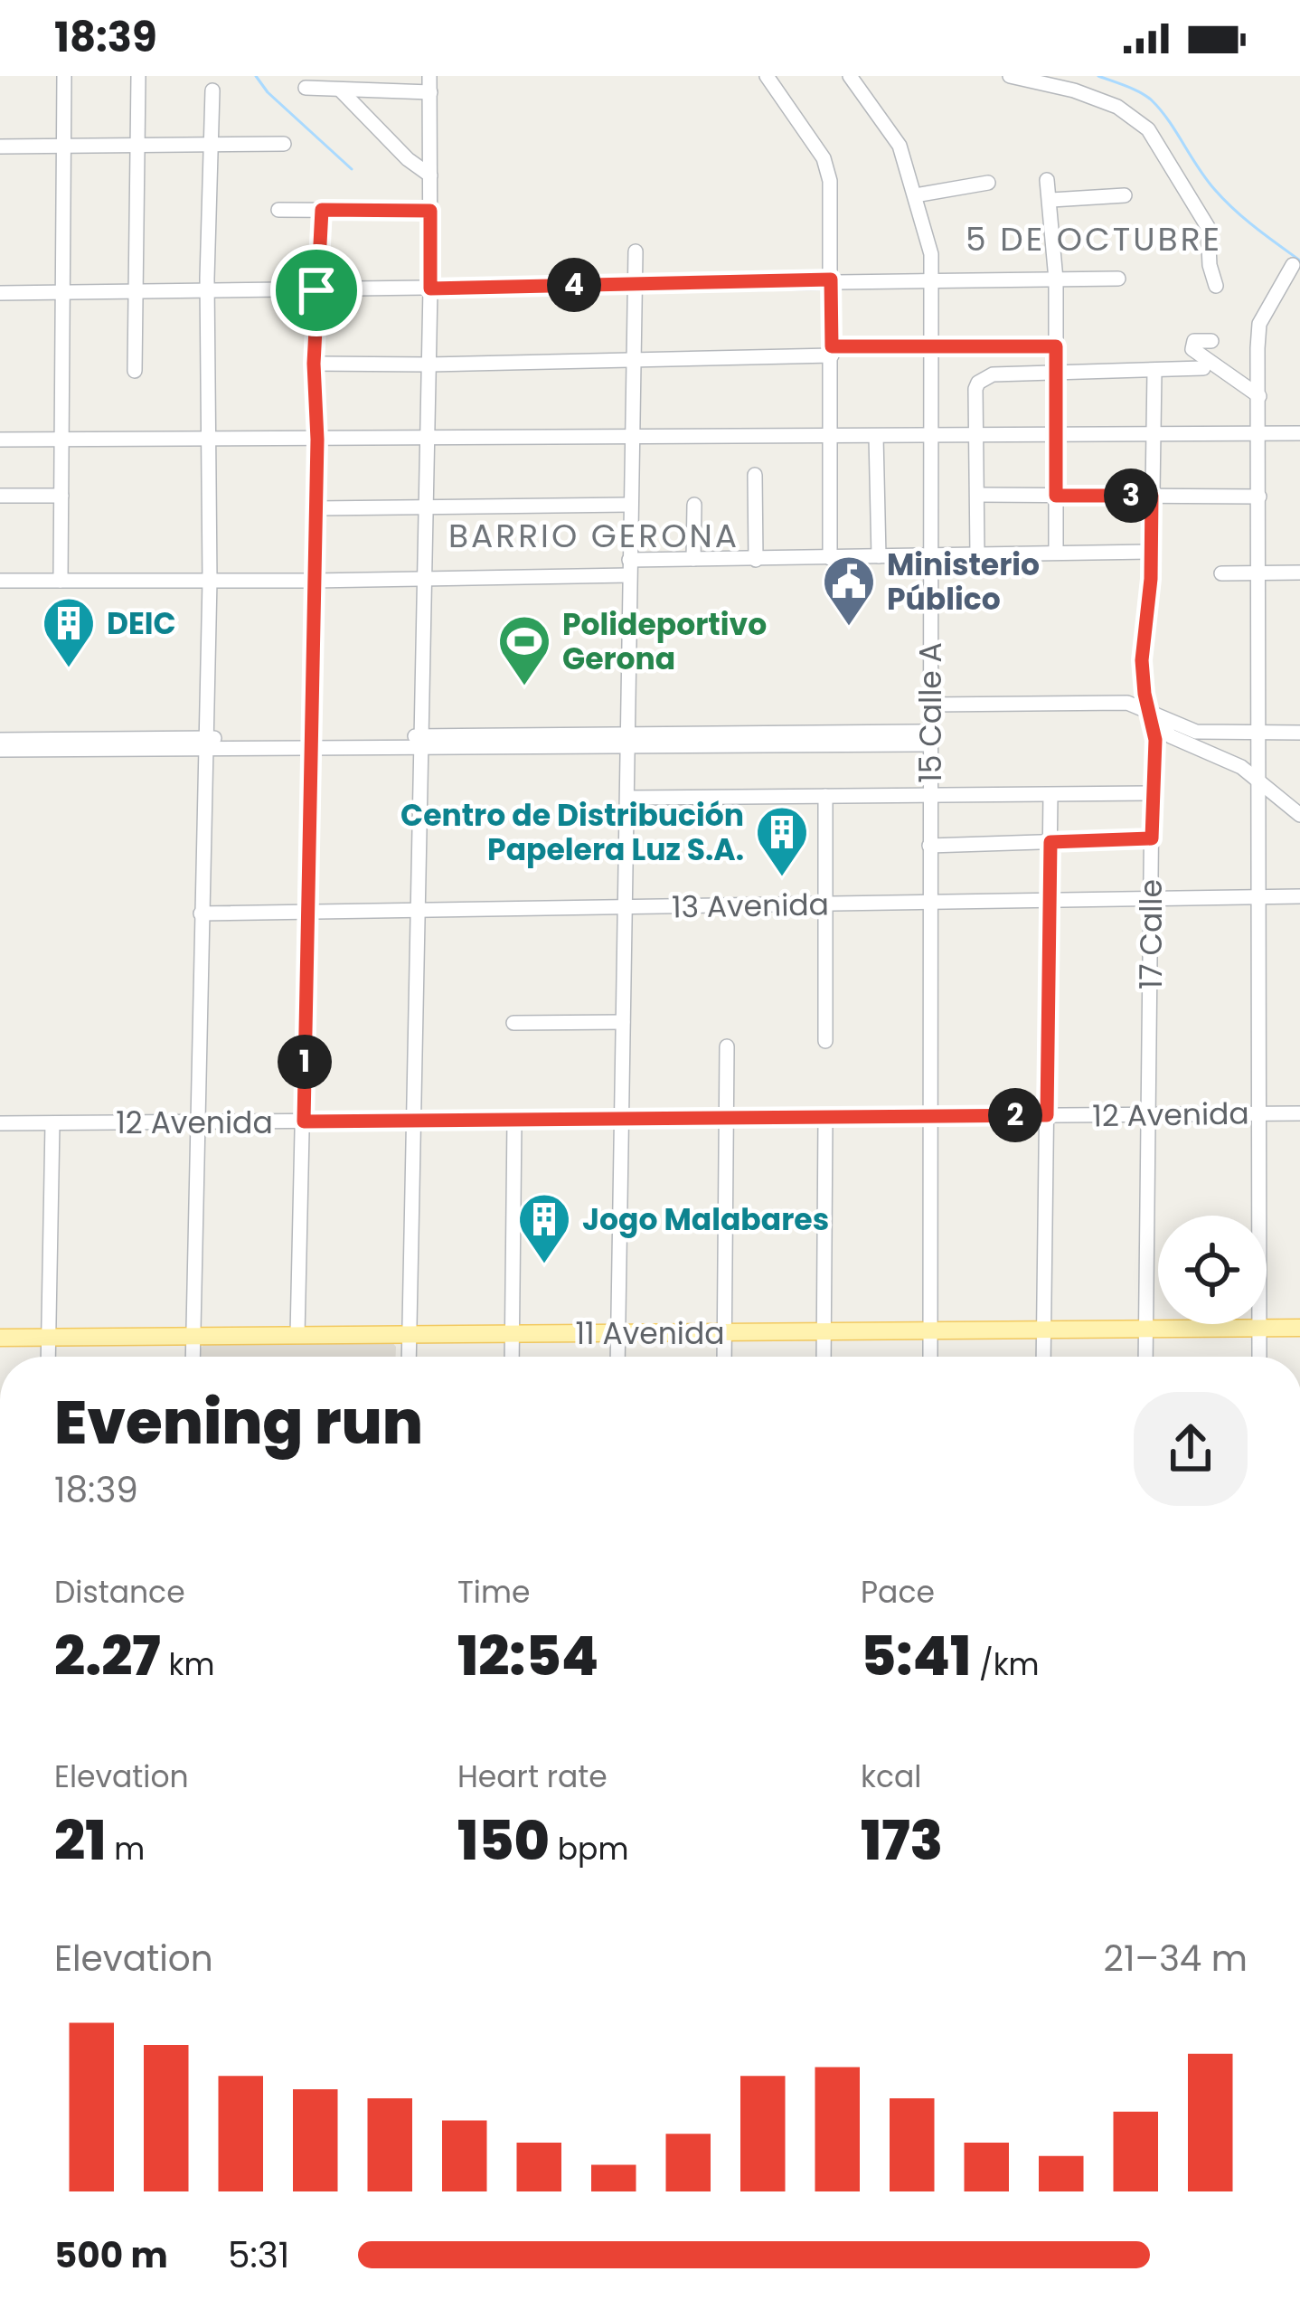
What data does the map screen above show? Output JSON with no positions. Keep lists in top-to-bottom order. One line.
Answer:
{"streets":{"main road":["11 Avenida"],"street":["15 Calle A","13 Avenida","17 Calle","12 Avenida"]},"crossings":[["15 Calle A","13 Avenida"],["15 Calle A","12 Avenida"],["15 Calle A","11 Avenida"],["13 Avenida","17 Calle"],["17 Calle","12 Avenida"],["17 Calle","11 Avenida"]],"districts":["5 DE OCTUBRE","BARRIO GERONA"],"places":{"public building":["Ministerio Público"],"building":["DEIC","Centro de Distribución Papelera Luz S.A.","Jogo Malabares"],"sports":["Polideportivo Gerona"]},"page":{"status":"18:39","pins":["4","3","1","2"],"heading":["Evening run","18:39"],"stats":[["Distance","2.27 km"],["Time","12:54"],["Pace","5:41 /km"],["Elevation","21 m"],["Heart rate","150 bpm"],["kcal","173"]],"chart":["Elevation","21–34 m"],"list":[{"name":"500 m","note":"5:31"}]}}
